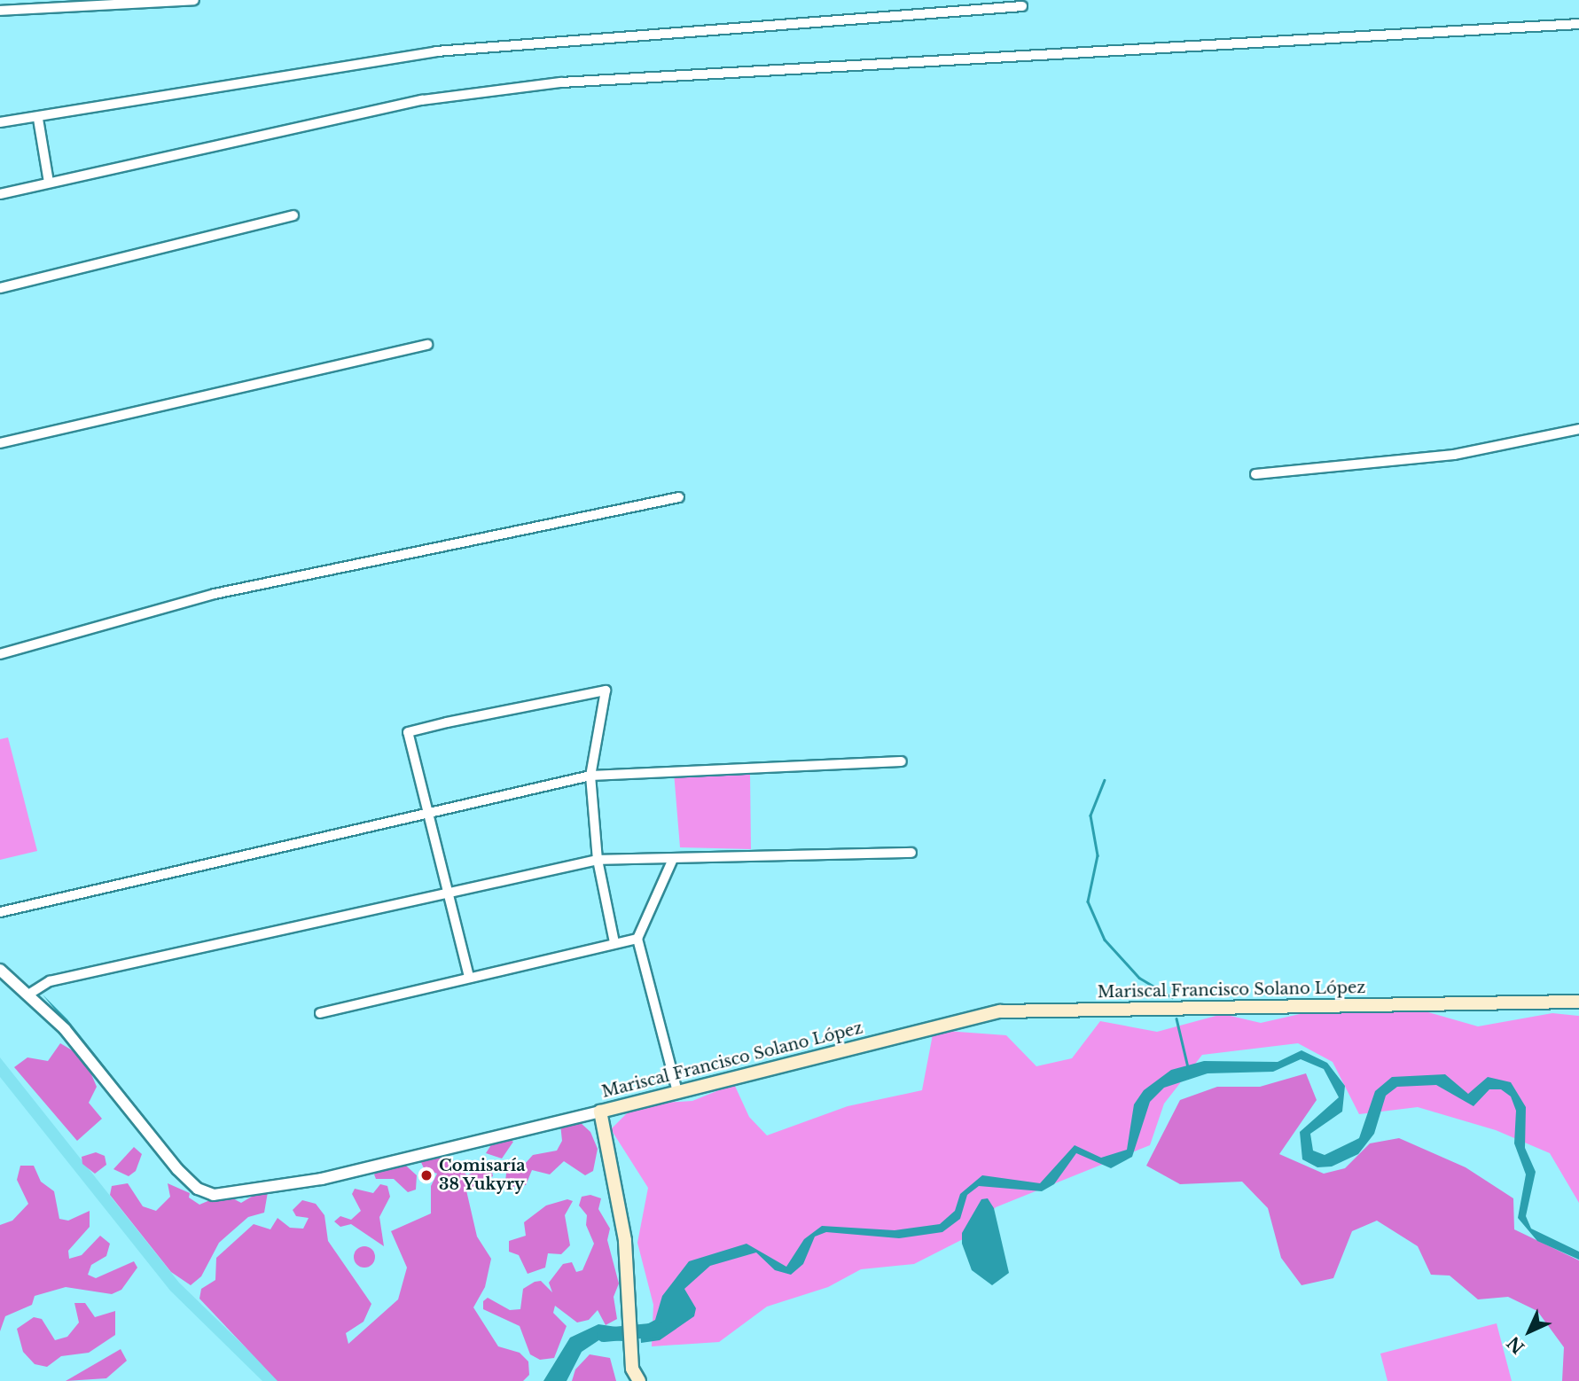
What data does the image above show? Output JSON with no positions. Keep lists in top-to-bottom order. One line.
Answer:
{"streets":{"main road":["Mariscal Francisco Solano López"]},"places":["Comisaría 38 Yukyry"],"north":"bottom left"}
